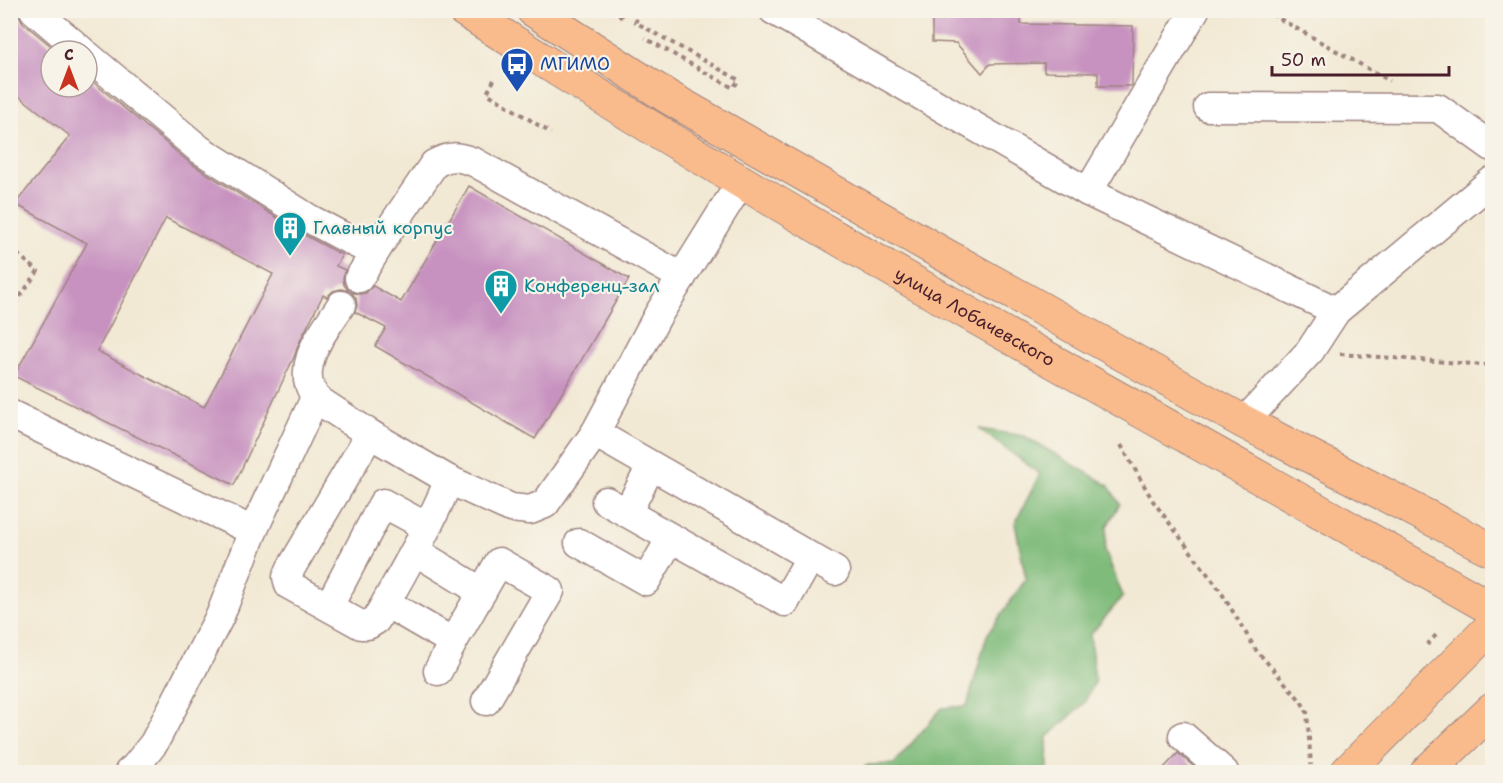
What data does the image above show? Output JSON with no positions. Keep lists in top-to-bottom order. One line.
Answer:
{"streets":{"main road":["улица Лобачевского"]},"places":{"bus stop":["МГИМО"],"building":["Главный корпус","Конференц-зал"]},"scale_bar":"50 m","north":"top"}
